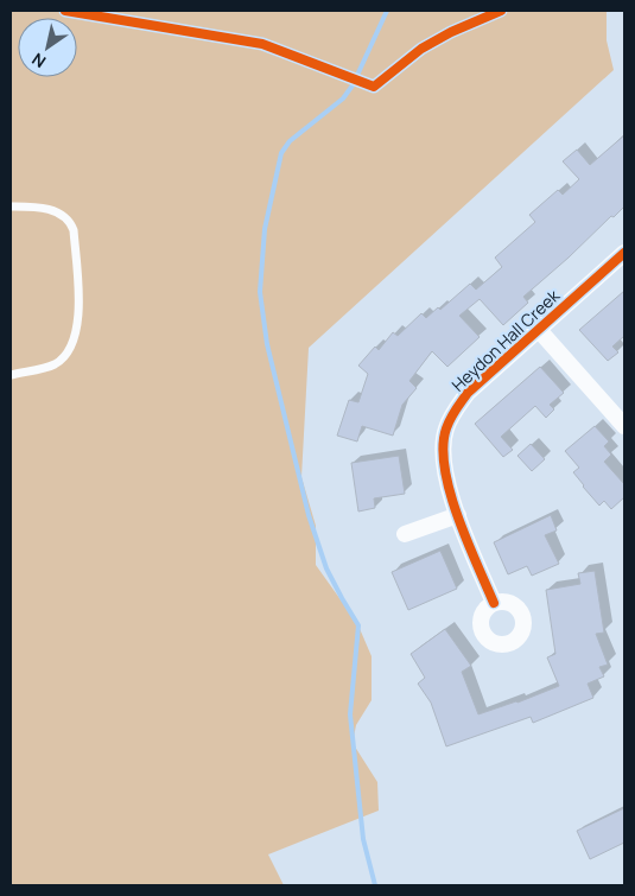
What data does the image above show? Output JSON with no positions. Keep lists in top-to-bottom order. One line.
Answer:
{"streets":{"street":["Heydon Hall Creek"]},"north":"bottom left"}
